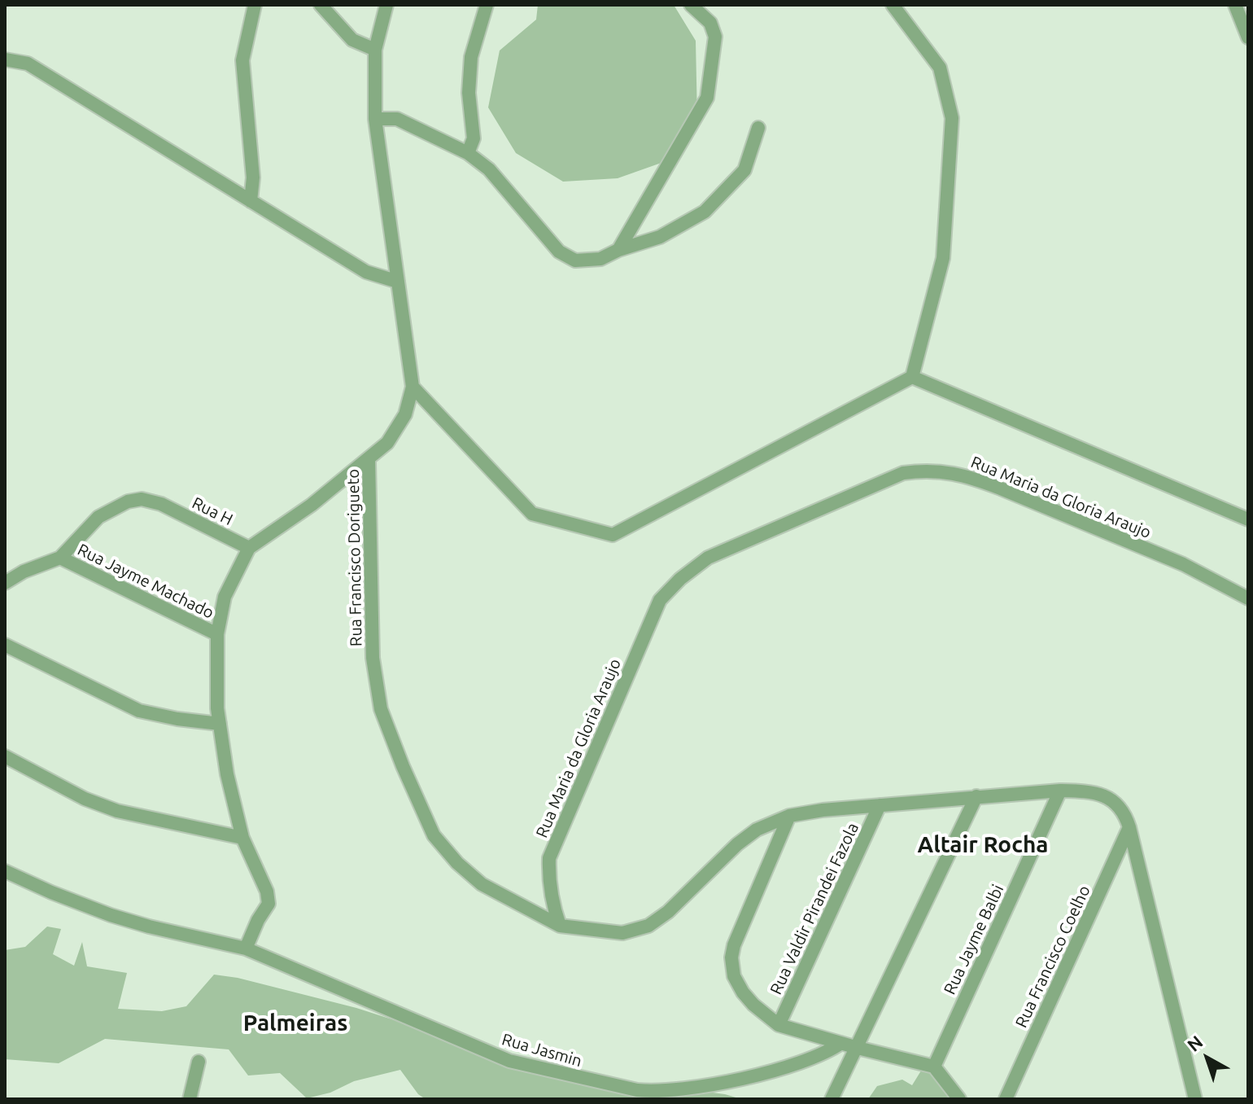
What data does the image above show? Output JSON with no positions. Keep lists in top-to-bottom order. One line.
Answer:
{"streets":{"street":["Rua Maria da Gloria Araujo","Rua H","Rua Francisco Dorigueto","Rua Jayme Machado","Rua Valdir Pirandei Fazola","Rua Jayme Balbi","Rua Francisco Coelho","Rua Jasmin"]},"crossings":[["Rua Maria da Gloria Araujo","Rua Francisco Dorigueto"],["Rua H","Rua Jayme Machado"]],"districts":["Altair Rocha","Palmeiras"],"north":"top left"}
